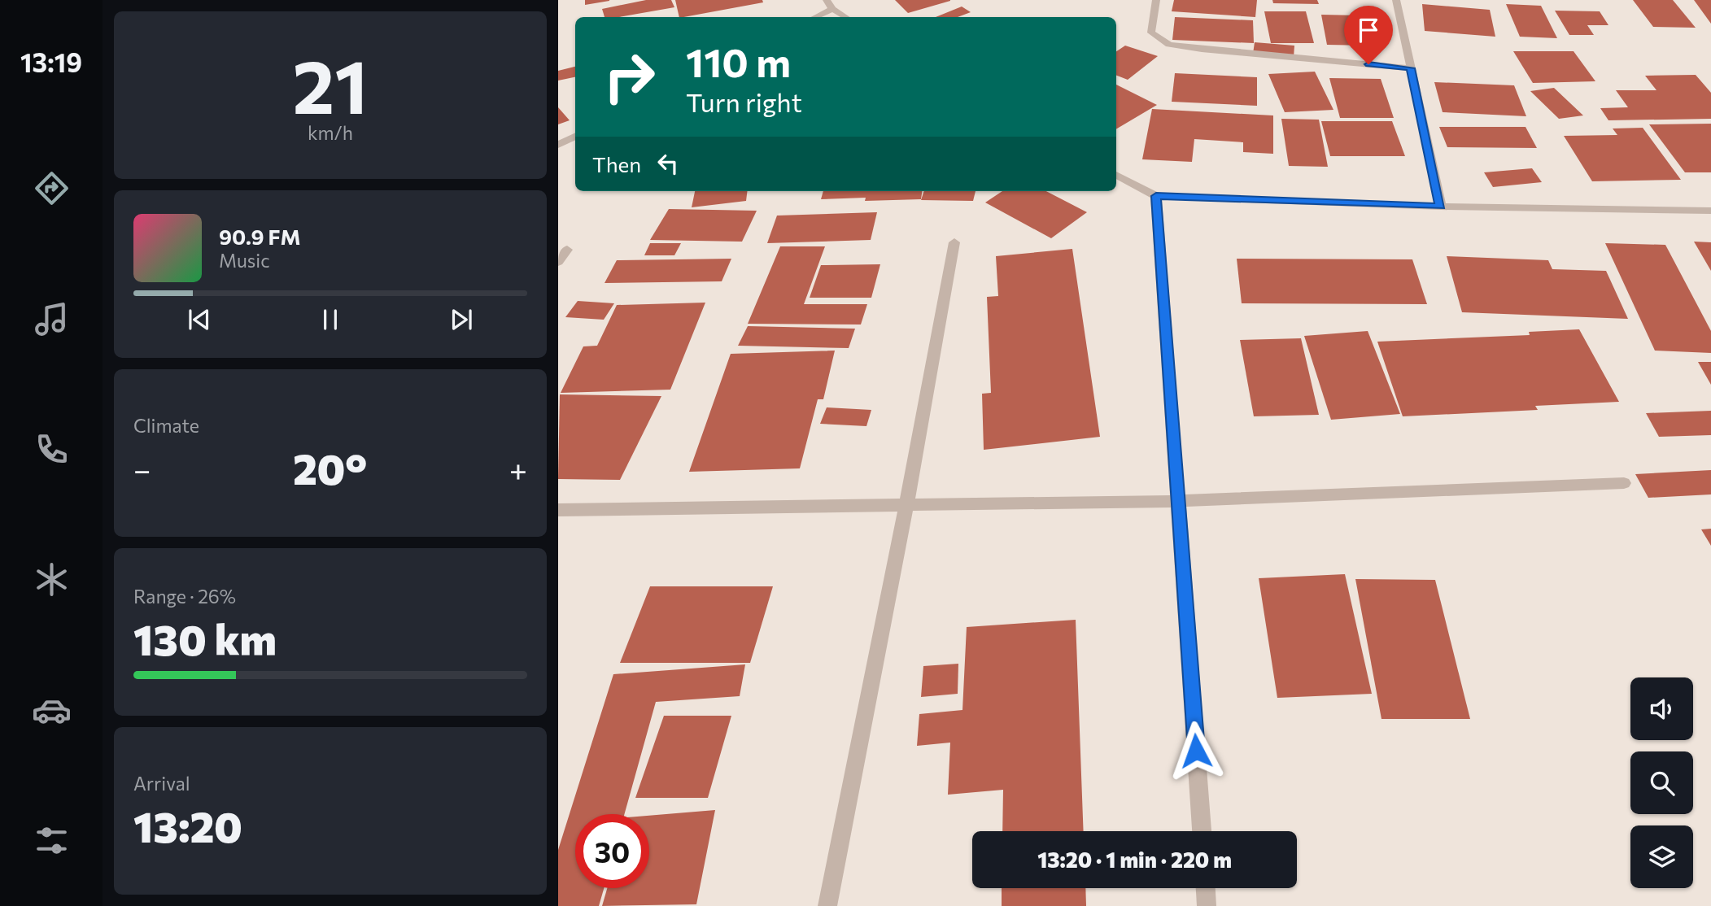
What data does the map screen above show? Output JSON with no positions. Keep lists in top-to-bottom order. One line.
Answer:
{"page":{"tabs":"13:19","tile":[["21","km/h"],"Climate",["Range · 26%","130 km"],["Arrival","13:20"]],"turn":["110 m","Turn right"],"then":"Then","song":["90.9 FM","Music"],"heat":["−","20°","+"],"limit":"30","trip":"13:20 · 1 min · 220 m"}}
